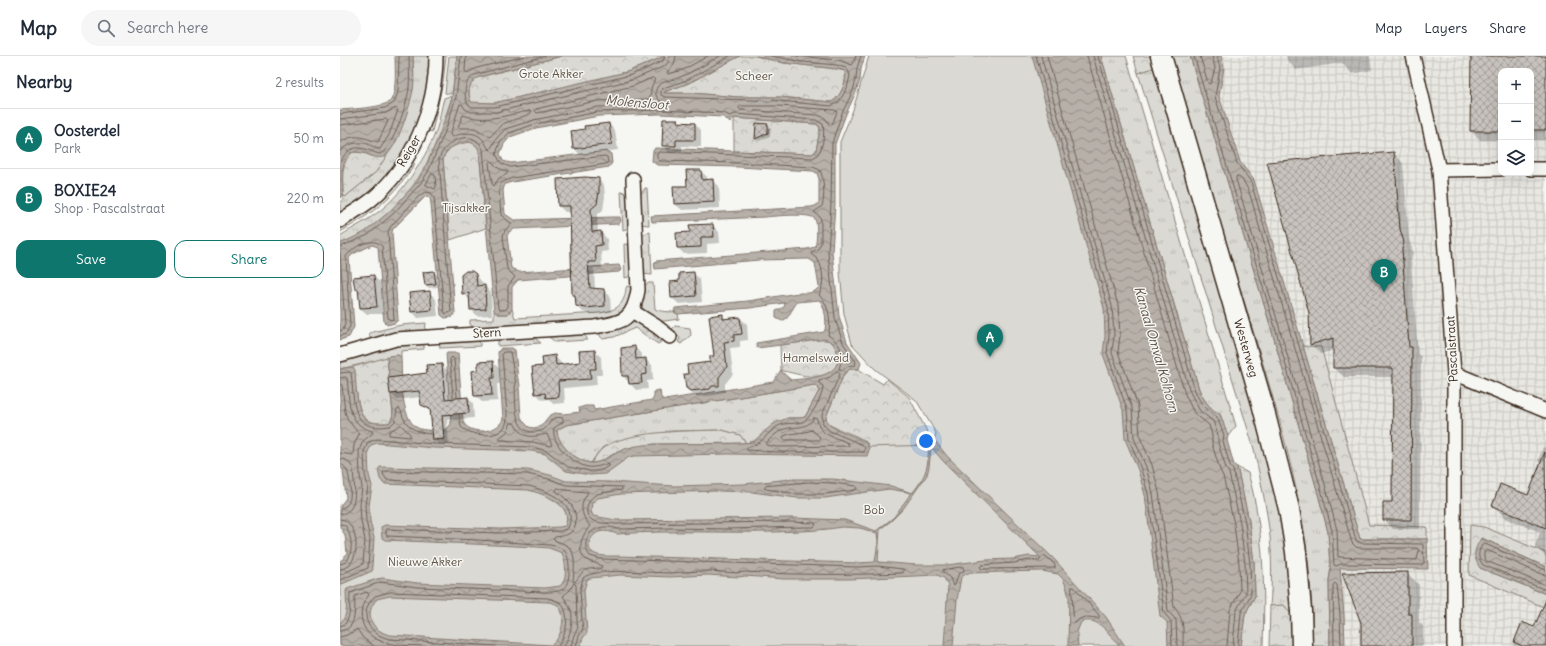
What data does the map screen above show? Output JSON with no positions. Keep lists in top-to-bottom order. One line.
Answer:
{"streets":{"main road":["Westerweg"],"street":["Reiger","Stern","Pascalstraat"]},"water":["Molensloot","Kanaal Omval Kolhorn"],"parks":["Grote Akker","Scheer","Tijsakker","Hamelsweid","Bob","Nieuwe Akker"],"page":{"header":"Map","search":"Search here","nav":["Map","Layers","Share"],"heading":["Nearby","2 results"],"map_buttons":["+","−"],"list":[{"mark":"A","name":"Oosterdel","note":"Park","value":"50 m"},{"mark":"B","name":"BOXIE24","note":"Shop · Pascalstraat","value":"220 m"}],"buttons":["Save","Share"],"pins":["B","A"]}}
